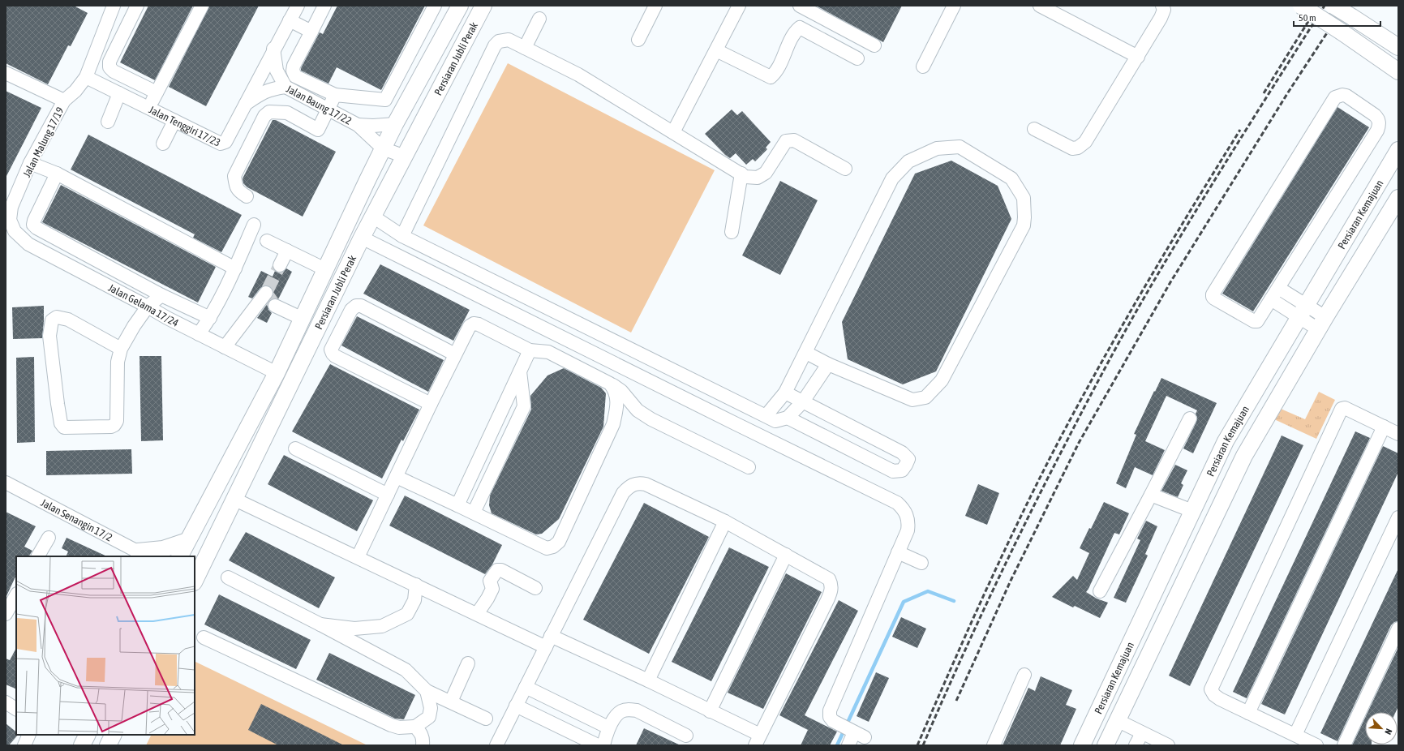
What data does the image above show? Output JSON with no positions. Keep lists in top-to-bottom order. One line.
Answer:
{"streets":{"main road":["Persiaran Jubli Perak","Persiaran Kemajuan"],"street":["Jalan Baung 17/22","Jalan Tenggiri 17/23","Jalan Malung 17/19","Jalan Gelama 17/24","Jalan Senangin 17/2"]},"crossings":[["Persiaran Jubli Perak","Jalan Baung 17/22"],["Persiaran Jubli Perak","Jalan Gelama 17/24"],["Jalan Baung 17/22","Jalan Tenggiri 17/23"],["Jalan Tenggiri 17/23","Jalan Malung 17/19"],["Jalan Malung 17/19","Jalan Gelama 17/24"]],"scale_bar":"50 m","north":"bottom right"}
